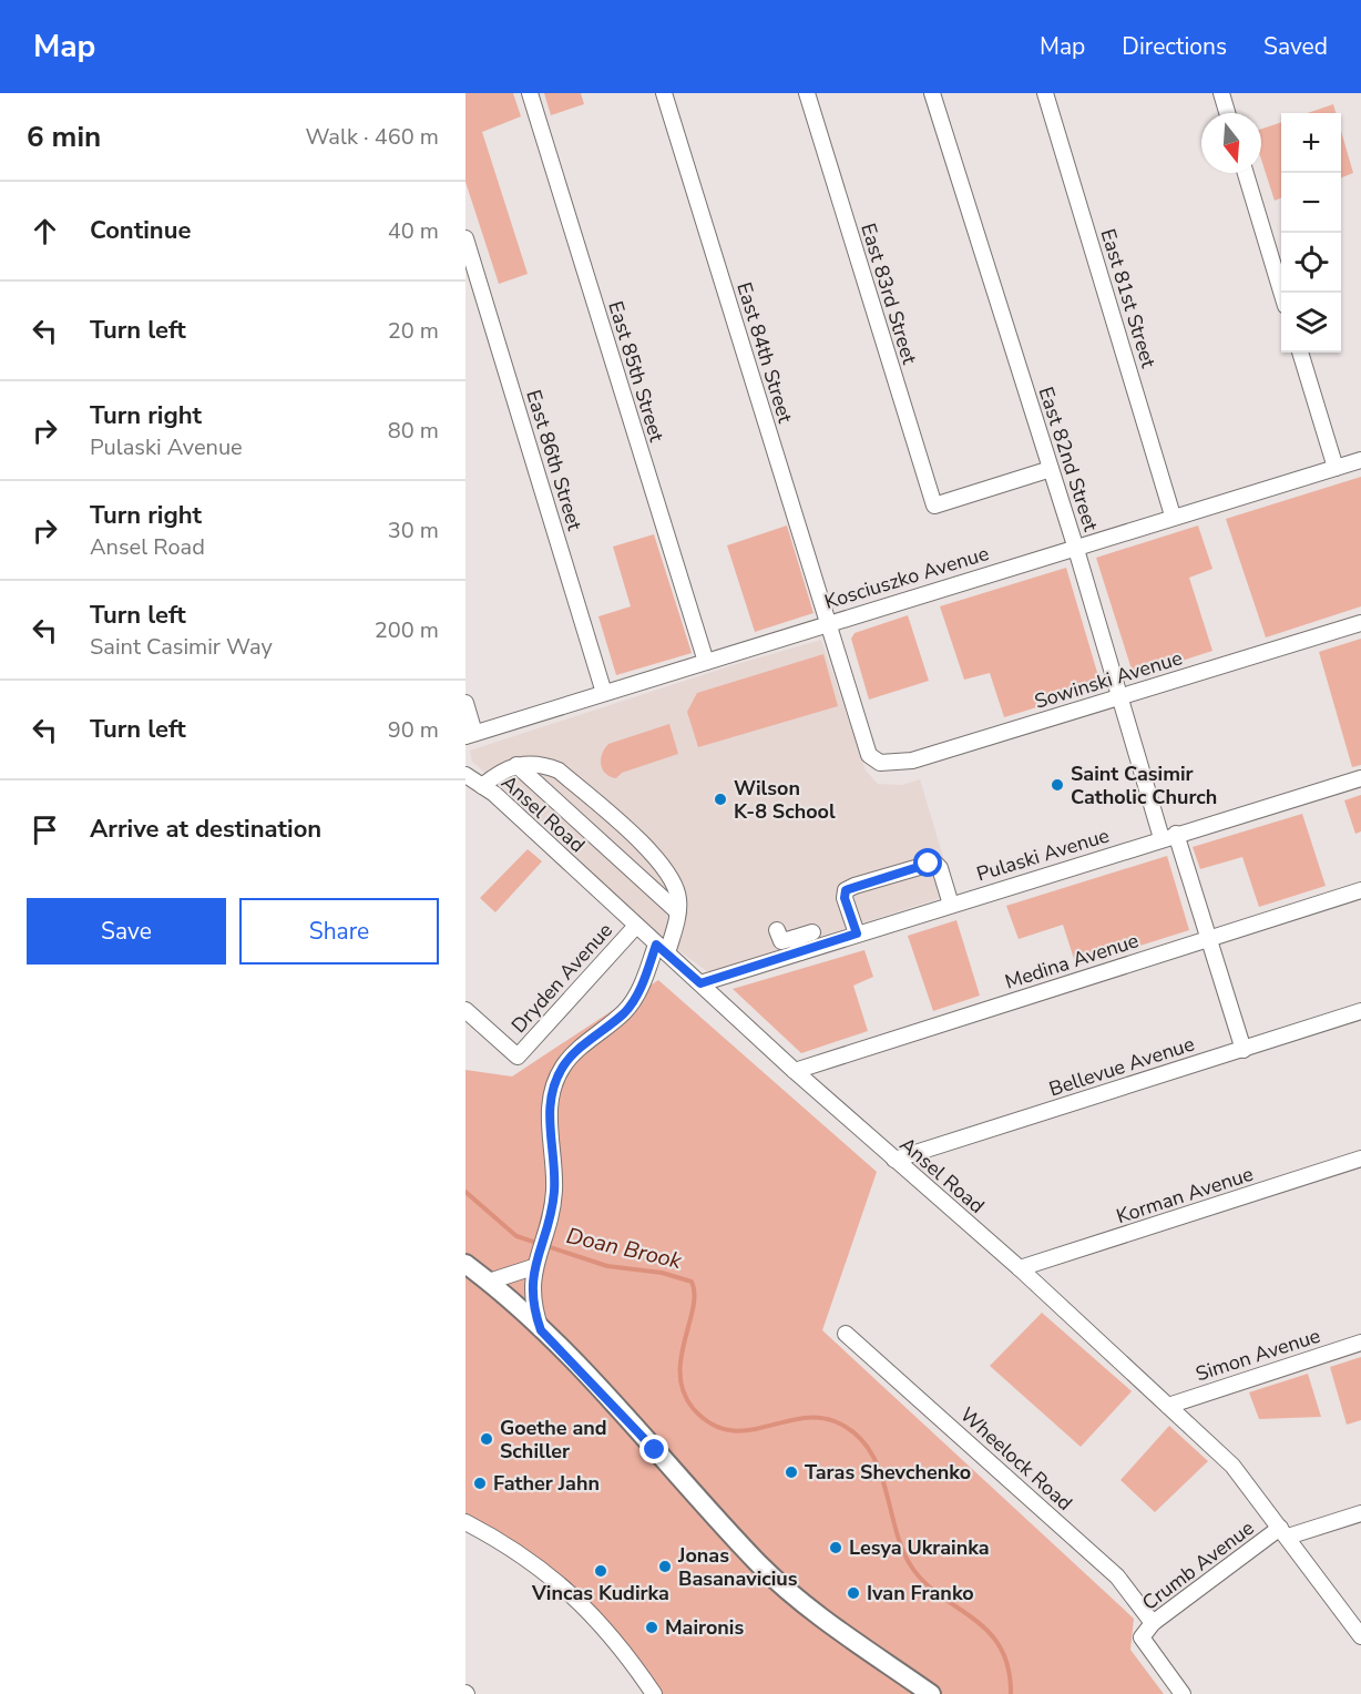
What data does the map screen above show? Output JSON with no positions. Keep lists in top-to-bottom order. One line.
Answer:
{"streets":{"street":["East 83rd Street","East 81st Street","East 84th Street","East 85th Street","East 82nd Street","East 86th Street","Kosciuszko Avenue","Sowinski Avenue","Ansel Road","Pulaski Avenue","Medina Avenue","Dryden Avenue","Bellevue Avenue","Korman Avenue","Simon Avenue","Wheelock Road","Crumb Avenue"]},"crossings":[["East 83rd Street","East 82nd Street"],["East 81st Street","Kosciuszko Avenue"],["East 84th Street","Kosciuszko Avenue"],["East 84th Street","Sowinski Avenue"],["East 85th Street","Kosciuszko Avenue"],["East 82nd Street","Kosciuszko Avenue"],["East 82nd Street","Sowinski Avenue"],["East 82nd Street","Pulaski Avenue"],["East 82nd Street","Medina Avenue"],["East 82nd Street","Bellevue Avenue"],["East 86th Street","Kosciuszko Avenue"],["Ansel Road","Pulaski Avenue"],["Ansel Road","Medina Avenue"],["Ansel Road","Dryden Avenue"],["Ansel Road","Bellevue Avenue"],["Ansel Road","Korman Avenue"],["Ansel Road","Simon Avenue"],["Ansel Road","Crumb Avenue"],["Wheelock Road","Crumb Avenue"]],"water":["Doan Brook"],"places":["Saint Casimir Catholic Church","Wilson K-8 School","Goethe and Schiller","Taras Shevchenko","Father Jahn","Lesya Ukrainka","Jonas Basanavicius","Vincas Kudirka","Ivan Franko","Maironis"],"north":"bottom","page":{"header":"Map","nav":["Map","Directions","Saved"],"heading":["6 min","Walk · 460 m"],"map_buttons":["+","−"],"list":[["Continue","40 m"],["Turn left","20 m"],["Turn right","Pulaski Avenue","80 m"],["Turn right","Ansel Road","30 m"],["Turn left","Saint Casimir Way","200 m"],["Turn left","90 m"],"Arrive at destination"],"buttons":["Save","Share"]}}
